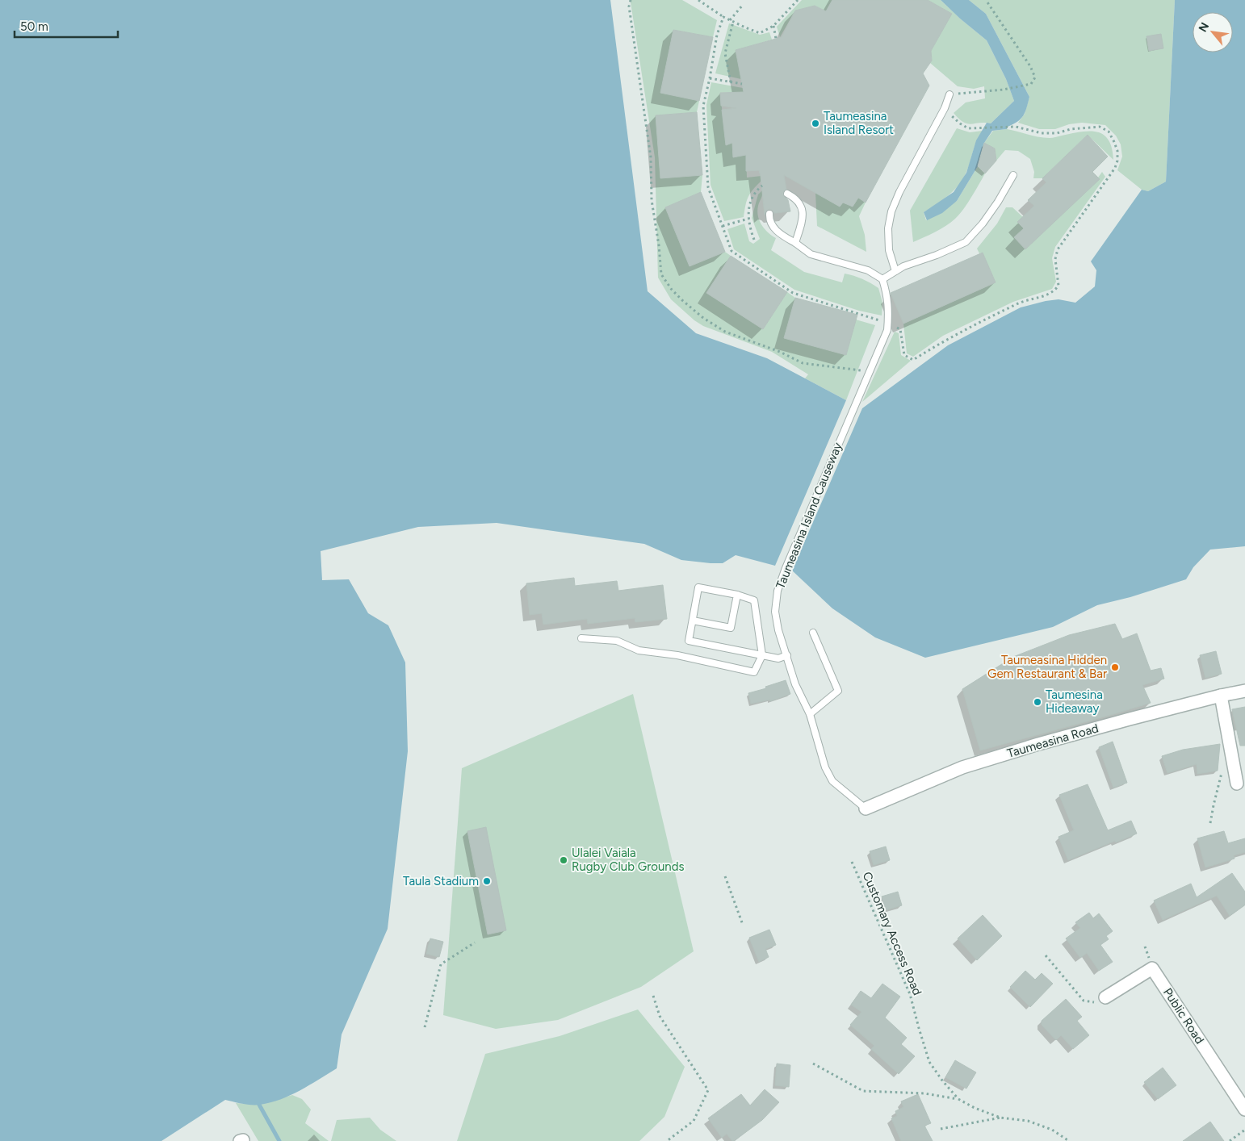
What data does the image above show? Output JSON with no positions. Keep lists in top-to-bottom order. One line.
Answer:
{"streets":{"street":["Taumeasina Road","Public Road"],"lane":["Taumeasina Island Causeway"],"path":["Customary Access Road"]},"crossings":[["Taumeasina Island Causeway","Taumeasina Road"]],"places":["Taumeasina Island Resort","Taumeasina Hidden Gem Restaurant & Bar","Taumesina Hideaway","Ulalei Vaiala Rugby Club Grounds","Taula Stadium"],"scale_bar":"50 m","north":"top left"}
